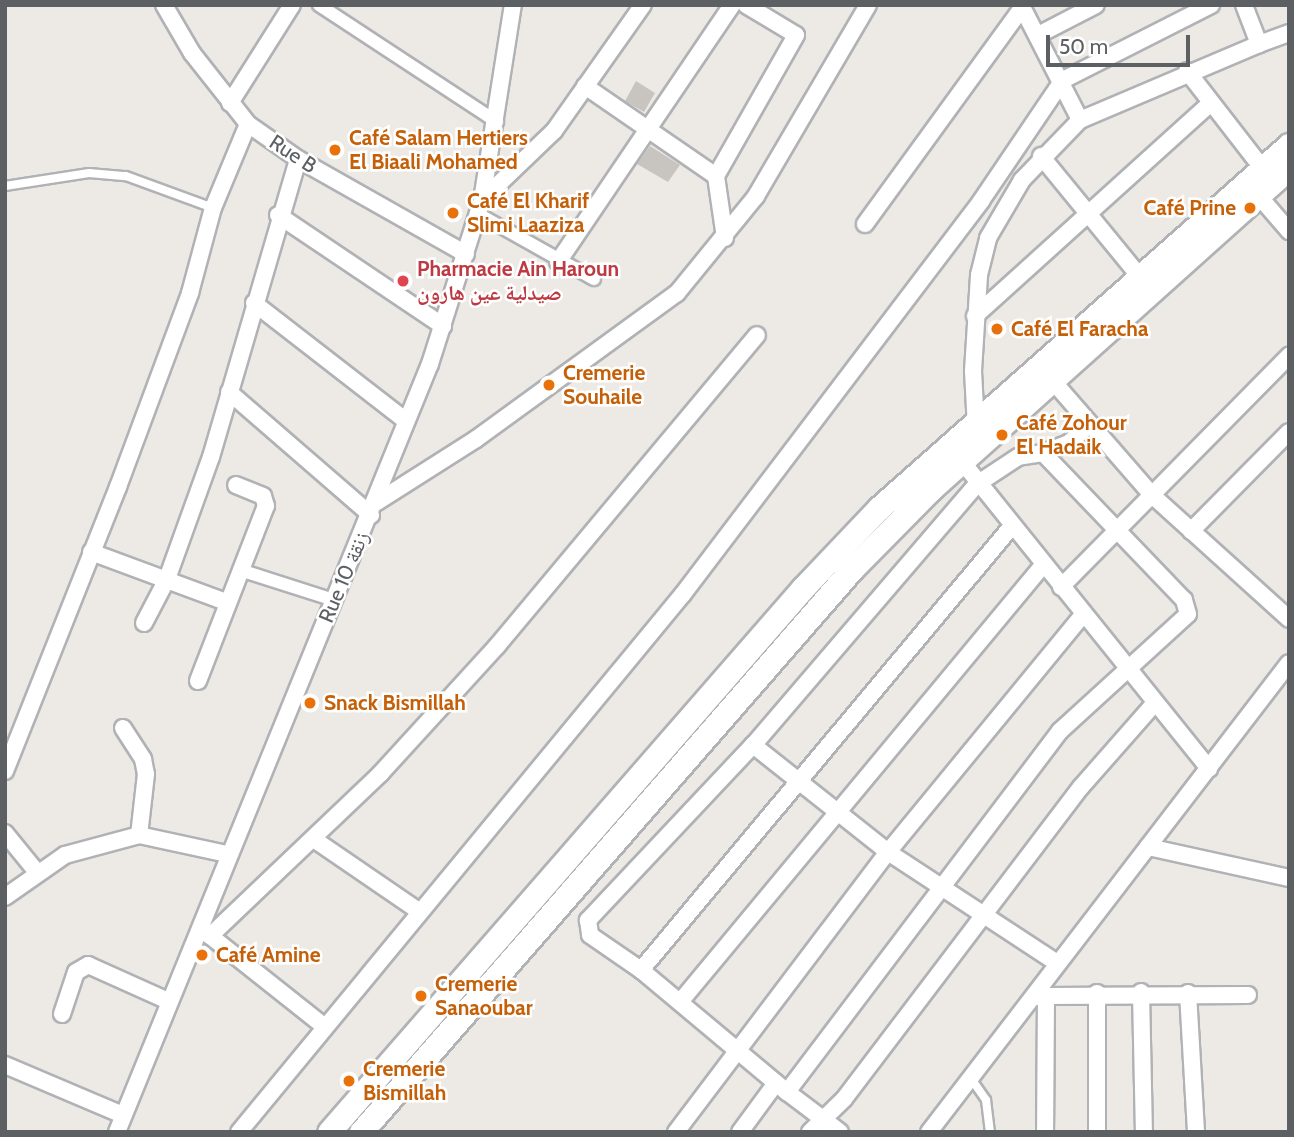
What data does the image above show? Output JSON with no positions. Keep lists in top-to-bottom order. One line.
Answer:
{"streets":{"street":["Rue B","Rue 10 زنقة"]},"crossings":[["Rue B","Rue 10 زنقة"]],"places":["Café Salam Hertiers El Biaali Mohamed","Café Prine","Café El Kharif Slimi Laaziza","Pharmacie Ain Haroun صيدلية عين هارون","Café El Faracha","Cremerie Souhaile","Café Zohour El Hadaik","Snack Bismillah","Café Amine","Cremerie Sanaoubar","Cremerie Bismillah"],"scale_bar":"50 m"}
